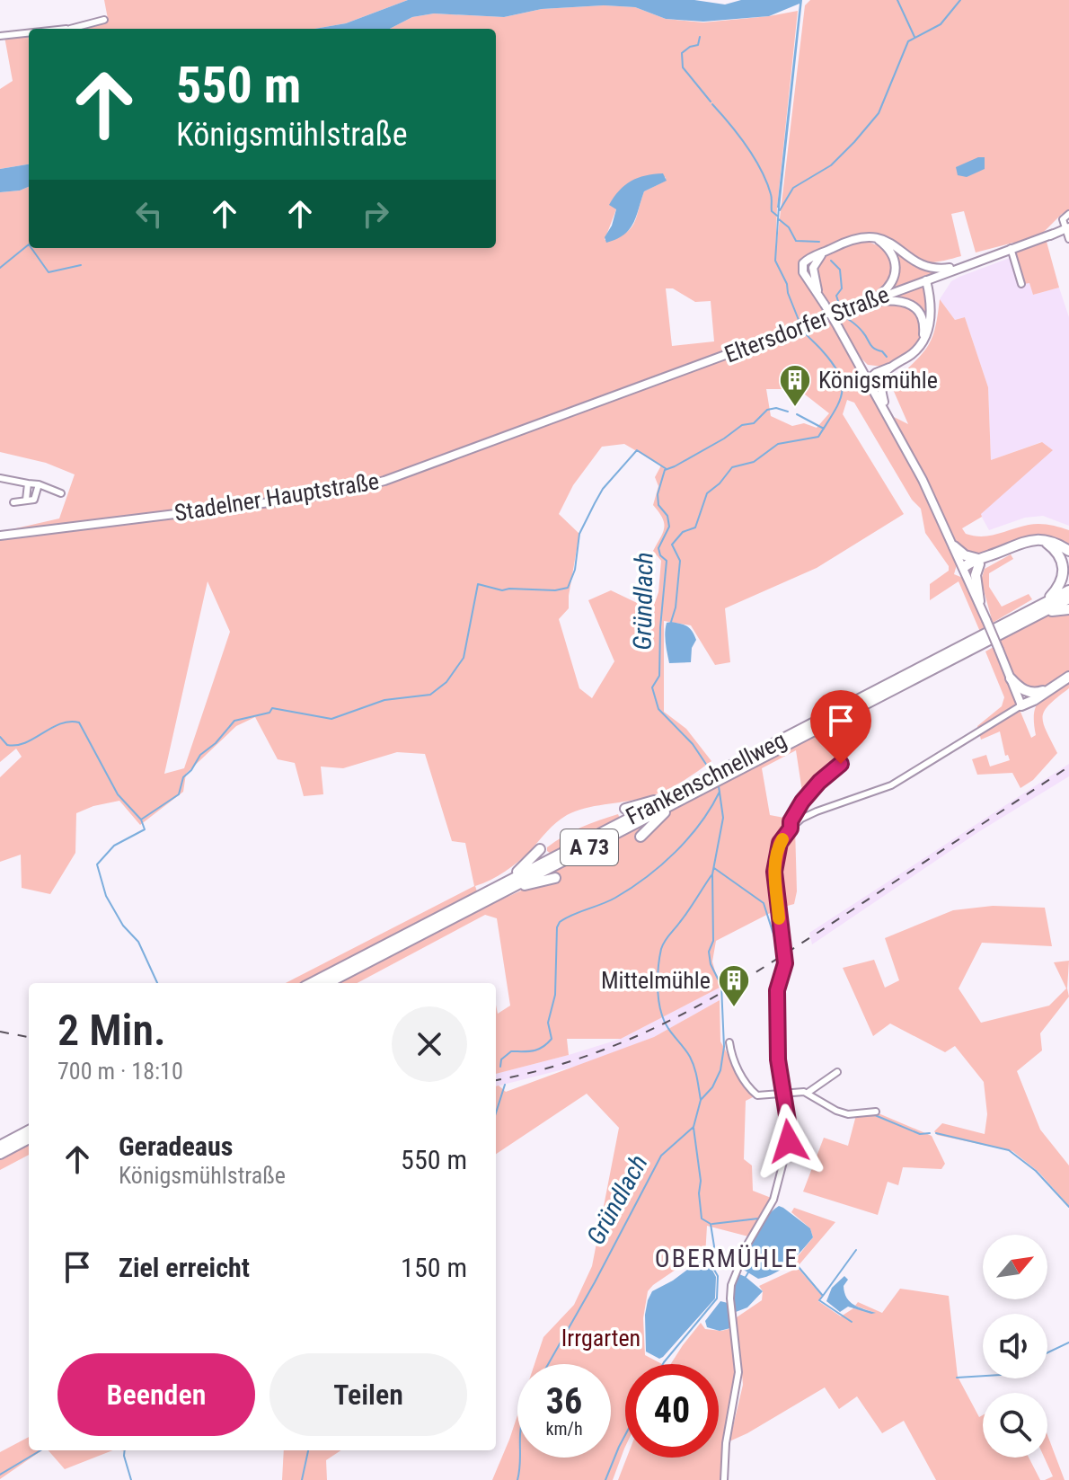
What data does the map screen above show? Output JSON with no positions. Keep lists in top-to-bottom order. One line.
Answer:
{"streets":{"highway":["Frankenschnellweg","A 73"],"main road":["Eltersdorfer Straße","Stadelner Hauptstraße"]},"crossings":[["Eltersdorfer Straße","Stadelner Hauptstraße"]],"districts":["OBERMÜHLE"],"water":["Gründlach"],"parks":["Irrgarten"],"places":{"building":["Königsmühle","Mittelmühle"]},"north":"top right","page":{"turn":["550 m","Königsmühlstraße"],"heading":["2 Min.","700 m · 18:10"],"list":[{"name":"Geradeaus","note":"Königsmühlstraße","value":"550 m"},{"name":"Ziel erreicht","value":"150 m"}],"buttons":["Beenden","Teilen"],"speed":"36 km/h","limit":"40"}}
